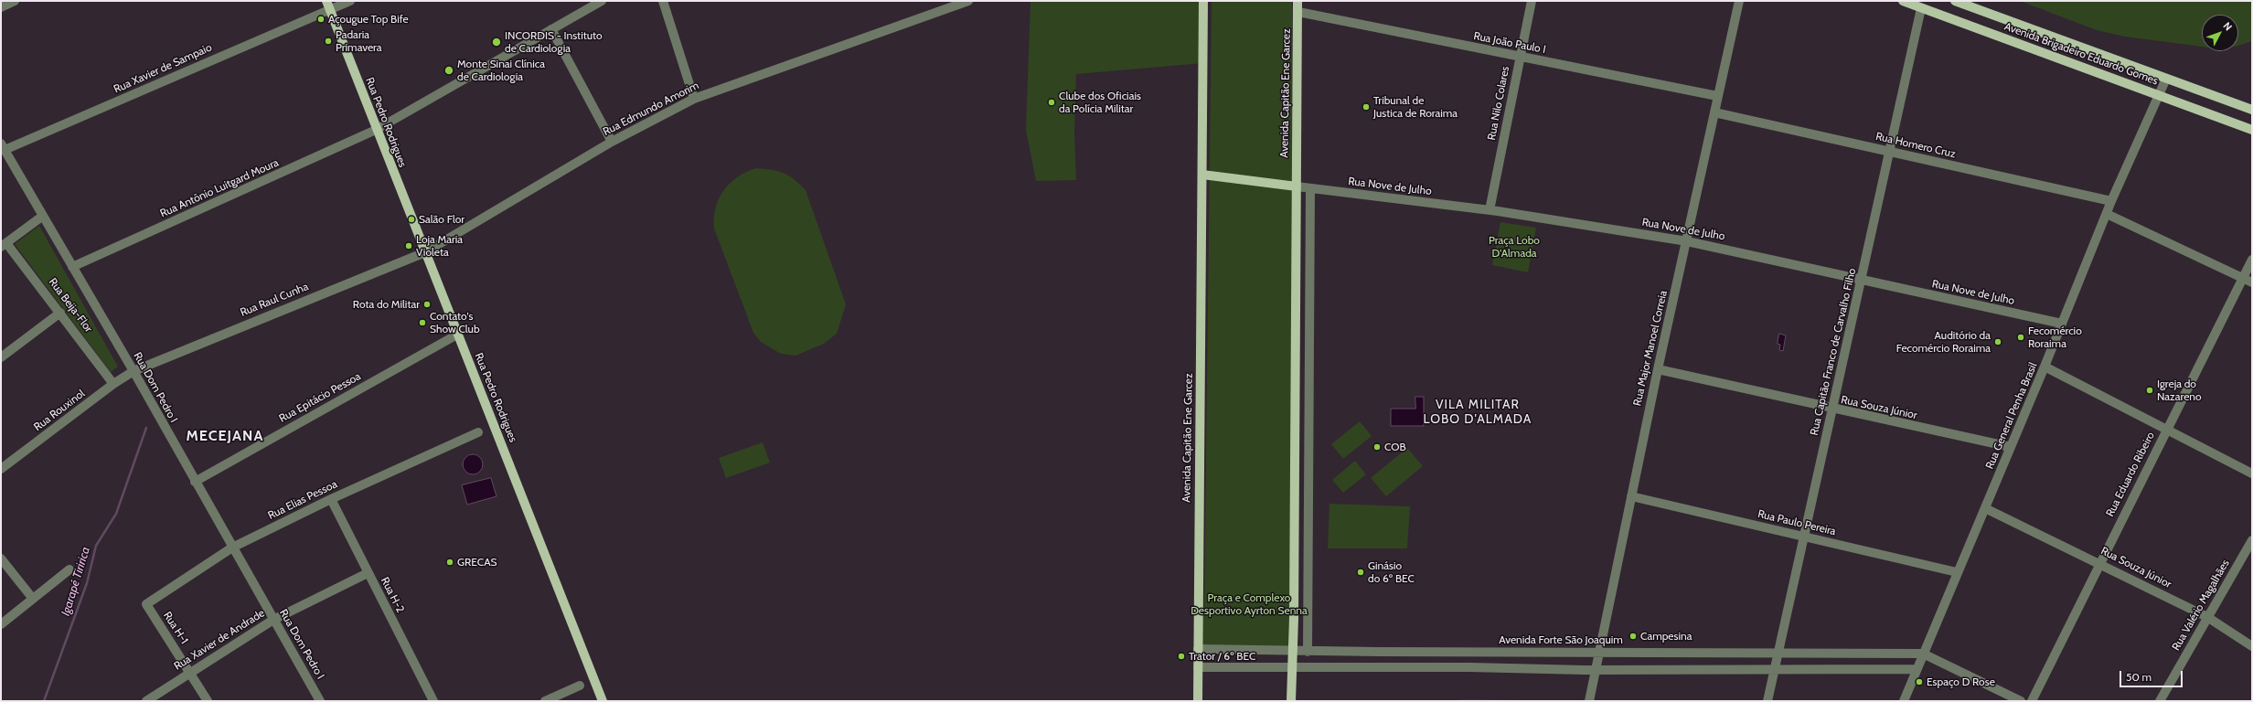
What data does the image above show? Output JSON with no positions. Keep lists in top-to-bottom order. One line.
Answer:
{"streets":{"main road":["Avenida Brigadeiro Eduardo Gomes","Avenida Capitão Ene Garcez","Rua Pedro Rodrigues"],"street":["Rua João Paulo I","Rua Xavier de Sampaio","Rua Nilo Colares","Rua Edmundo Amorim","Rua Homero Cruz","Rua Nove de Julho","Rua Antônio Luitgard Moura","Rua Raul Cunha","Rua Beija-Flor","Rua Major Manoel Correia","Rua Capitão Franco de Carvalho Filho","Rua Dom Pedro I","Rua Epitácio Pessoa","Rua Souza Júnior","Rua Rouxinol","Rua General Penha Brasil","Rua Eduardo Ribeiro","Rua Elias Pessoa","Rua Paulo Pereira","Rua H-2","Rua Valério Magalhães","Rua H-1","Rua Xavier de Andrade","Avenida Forte São Joaquim"]},"crossings":[["Rua João Paulo I","Avenida Capitão Ene Garcez"],["Rua João Paulo I","Rua Nilo Colares"],["Rua João Paulo I","Rua Major Manoel Correia"],["Avenida Brigadeiro Eduardo Gomes","Rua Capitão Franco de Carvalho Filho"],["Avenida Brigadeiro Eduardo Gomes","Rua General Penha Brasil"],["Rua Xavier de Sampaio","Rua Pedro Rodrigues"],["Rua Xavier de Sampaio","Rua Dom Pedro I"],["Avenida Capitão Ene Garcez","Rua Nove de Julho"],["Avenida Capitão Ene Garcez","Avenida Forte São Joaquim"],["Rua Nilo Colares","Rua Nove de Julho"],["Rua Edmundo Amorim","Rua Pedro Rodrigues"],["Rua Edmundo Amorim","Rua Raul Cunha"],["Rua Pedro Rodrigues","Rua Antônio Luitgard Moura"],["Rua Pedro Rodrigues","Rua Raul Cunha"],["Rua Pedro Rodrigues","Rua Epitácio Pessoa"],["Rua Homero Cruz","Rua Major Manoel Correia"],["Rua Homero Cruz","Rua Capitão Franco de Carvalho Filho"],["Rua Homero Cruz","Rua General Penha Brasil"],["Rua Nove de Julho","Rua Major Manoel Correia"],["Rua Nove de Julho","Rua Capitão Franco de Carvalho Filho"],["Rua Nove de Julho","Rua General Penha Brasil"],["Rua Antônio Luitgard Moura","Rua Dom Pedro I"],["Rua Raul Cunha","Rua Dom Pedro I"],["Rua Raul Cunha","Rua Rouxinol"],["Rua Beija-Flor","Rua Rouxinol"],["Rua Major Manoel Correia","Rua Souza Júnior"],["Rua Major Manoel Correia","Rua Paulo Pereira"],["Rua Major Manoel Correia","Avenida Forte São Joaquim"],["Rua Capitão Franco de Carvalho Filho","Rua Souza Júnior"],["Rua Capitão Franco de Carvalho Filho","Rua Paulo Pereira"],["Rua Capitão Franco de Carvalho Filho","Avenida Forte São Joaquim"],["Rua Dom Pedro I","Rua Epitácio Pessoa"],["Rua Dom Pedro I","Rua Rouxinol"],["Rua Dom Pedro I","Rua Elias Pessoa"],["Rua Dom Pedro I","Rua Xavier de Andrade"],["Rua Souza Júnior","Rua General Penha Brasil"],["Rua Souza Júnior","Rua Eduardo Ribeiro"],["Rua Souza Júnior","Rua Valério Magalhães"],["Rua General Penha Brasil","Rua Paulo Pereira"],["Rua General Penha Brasil","Avenida Forte São Joaquim"],["Rua Elias Pessoa","Rua H-2"],["Rua Elias Pessoa","Rua H-1"],["Rua H-2","Rua Xavier de Andrade"],["Rua H-1","Rua Xavier de Andrade"]],"districts":["VILA MILITAR LOBO D'ALMADA","MECEJANA"],"water":["Igarapé Tiririca"],"parks":["Praça Lobo D'Almada","Praça e Complexo Desportivo Ayrton Senna"],"places":["Açougue Top Bife","Padaria Primavera","INCORDIS - Instituto de Cardiologia","Monte Sinai Clínica de Cardiologia","Clube dos Oficiais da Polícia Militar","Tribunal de Justica de Roraima","Salão Flor","Loja Maria Violeta","Rota do Militar","Contato's Show Club","Fecomércio Roraima","Auditório da Fecomércio Roraima","Igreja do Nazareno","COB","GRECAS","Ginásio do 6º BEC","Campesina","Trator / 6º BEC","Espaço D Rose"],"scale_bar":"50 m","north":"top right"}
